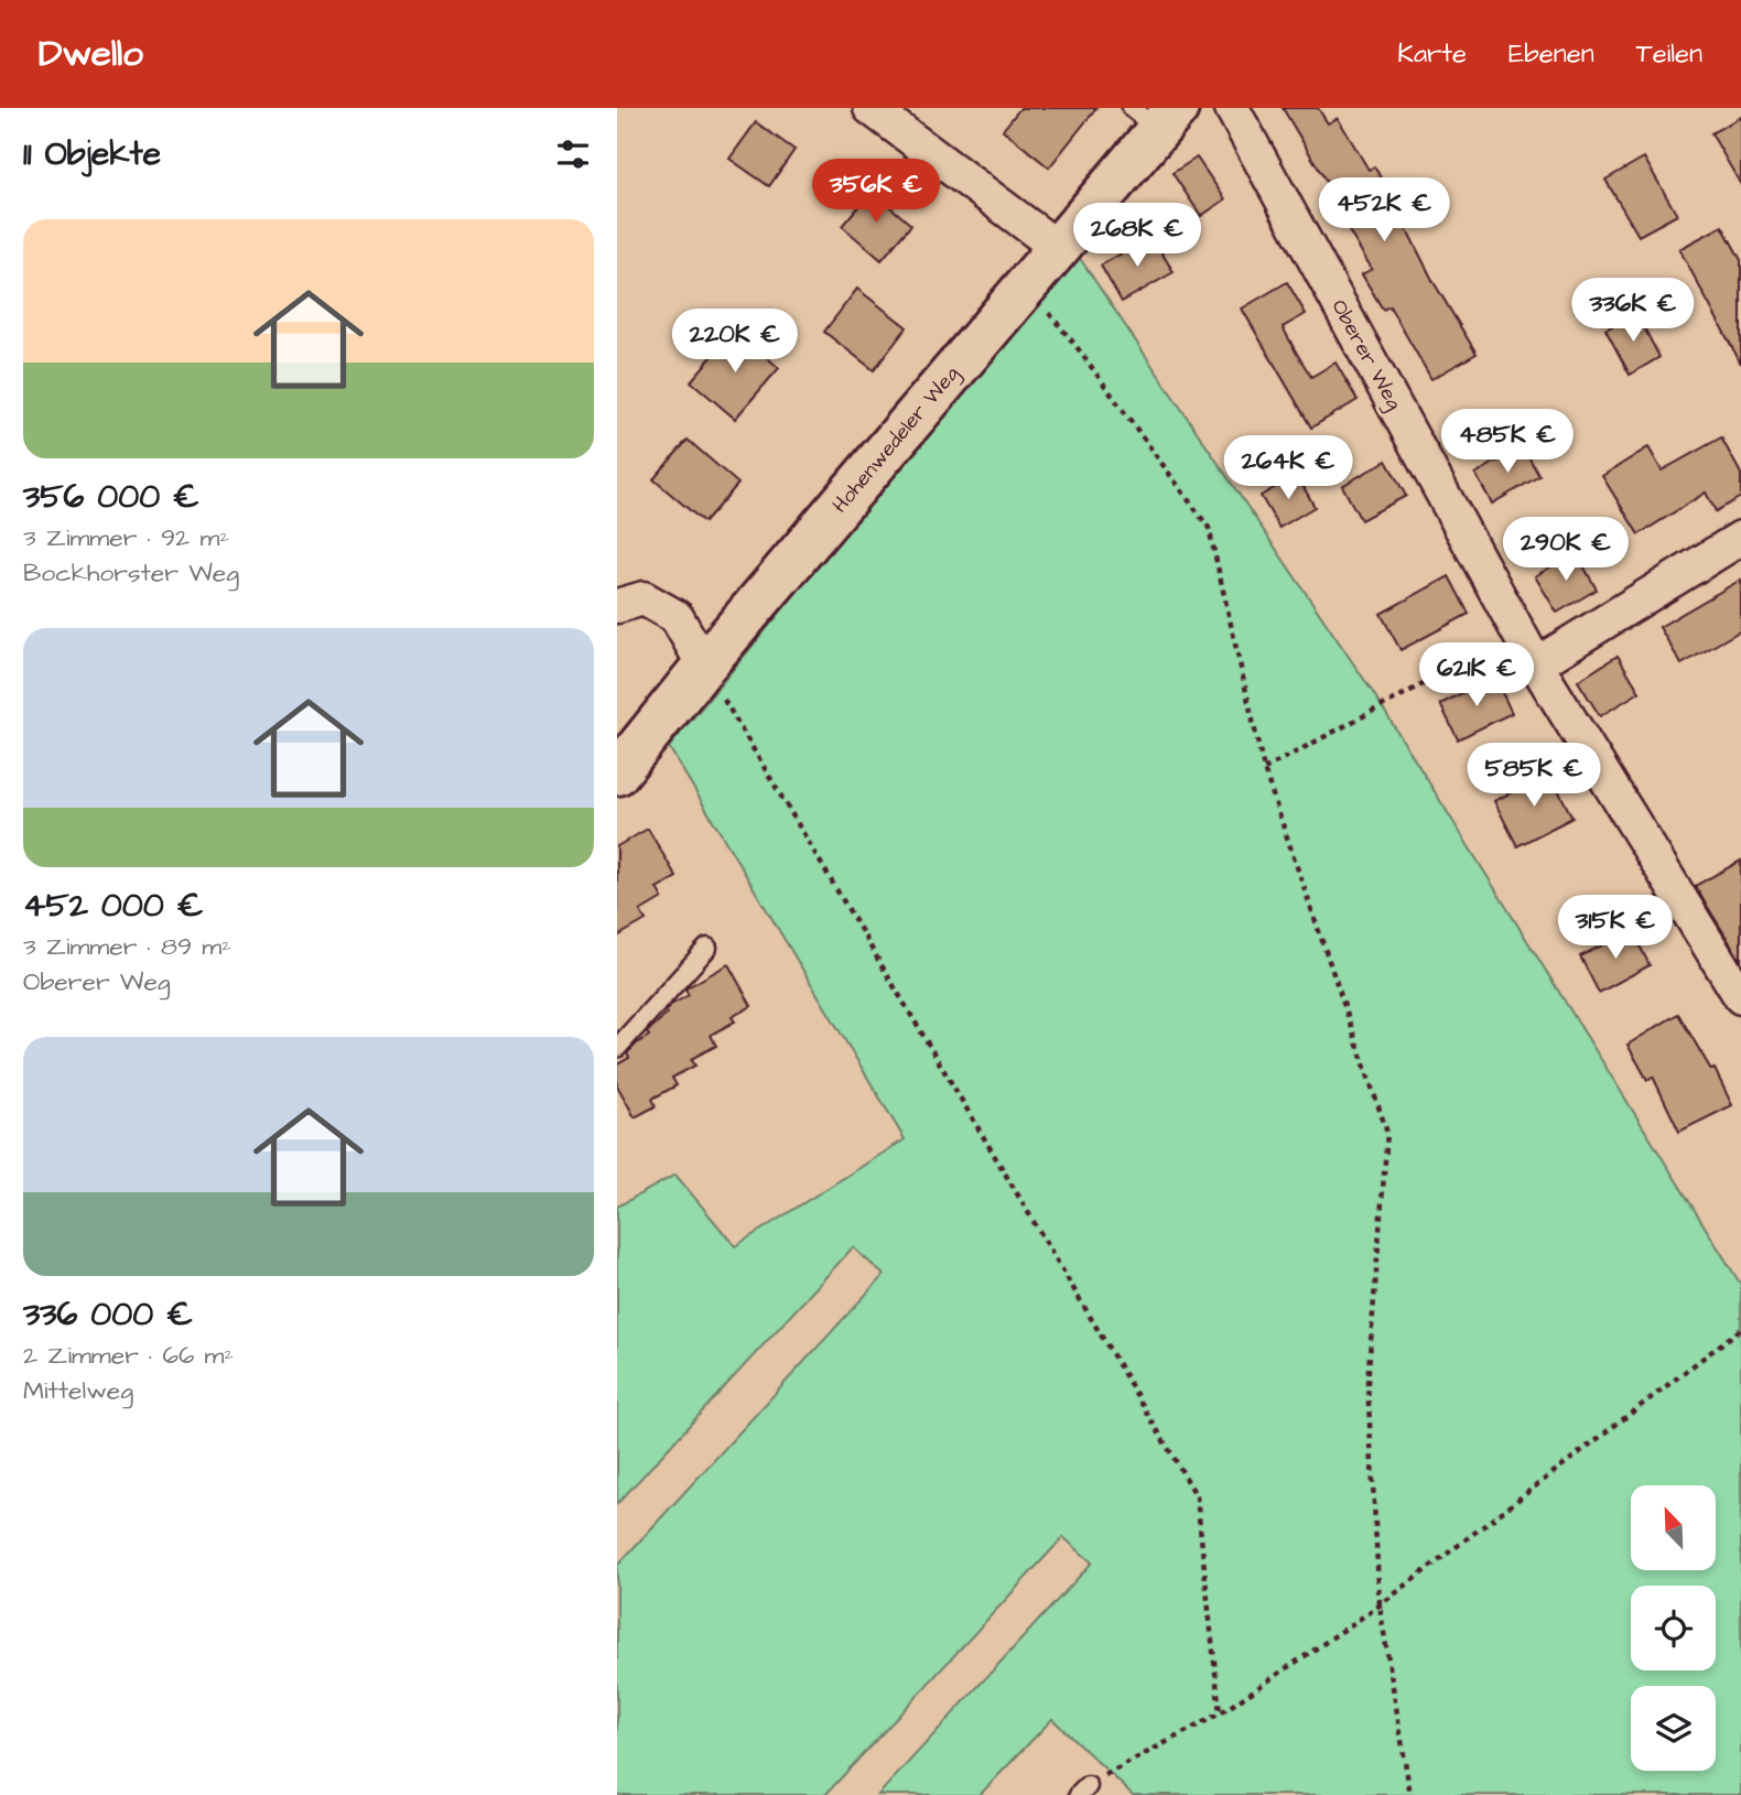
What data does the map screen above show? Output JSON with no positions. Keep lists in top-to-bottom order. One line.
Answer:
{"streets":{"street":["Oberer Weg","Hohenwedeler Weg"]},"north":"top left","page":{"header":"Dwello","nav":["Karte","Ebenen","Teilen"],"heading":"11 Objekte","price":["356K €","452K €","268K €","336K €","220K €","485K €","264K €","290K €","621K €","585K €","315K €"],"list":[{"name":"356 000 €","note":"3 Zimmer · 92 m² · Bockhorster Weg"},{"name":"452 000 €","note":"3 Zimmer · 89 m² · Oberer Weg"},{"name":"336 000 €","note":"2 Zimmer · 66 m² · Mittelweg"}]}}
